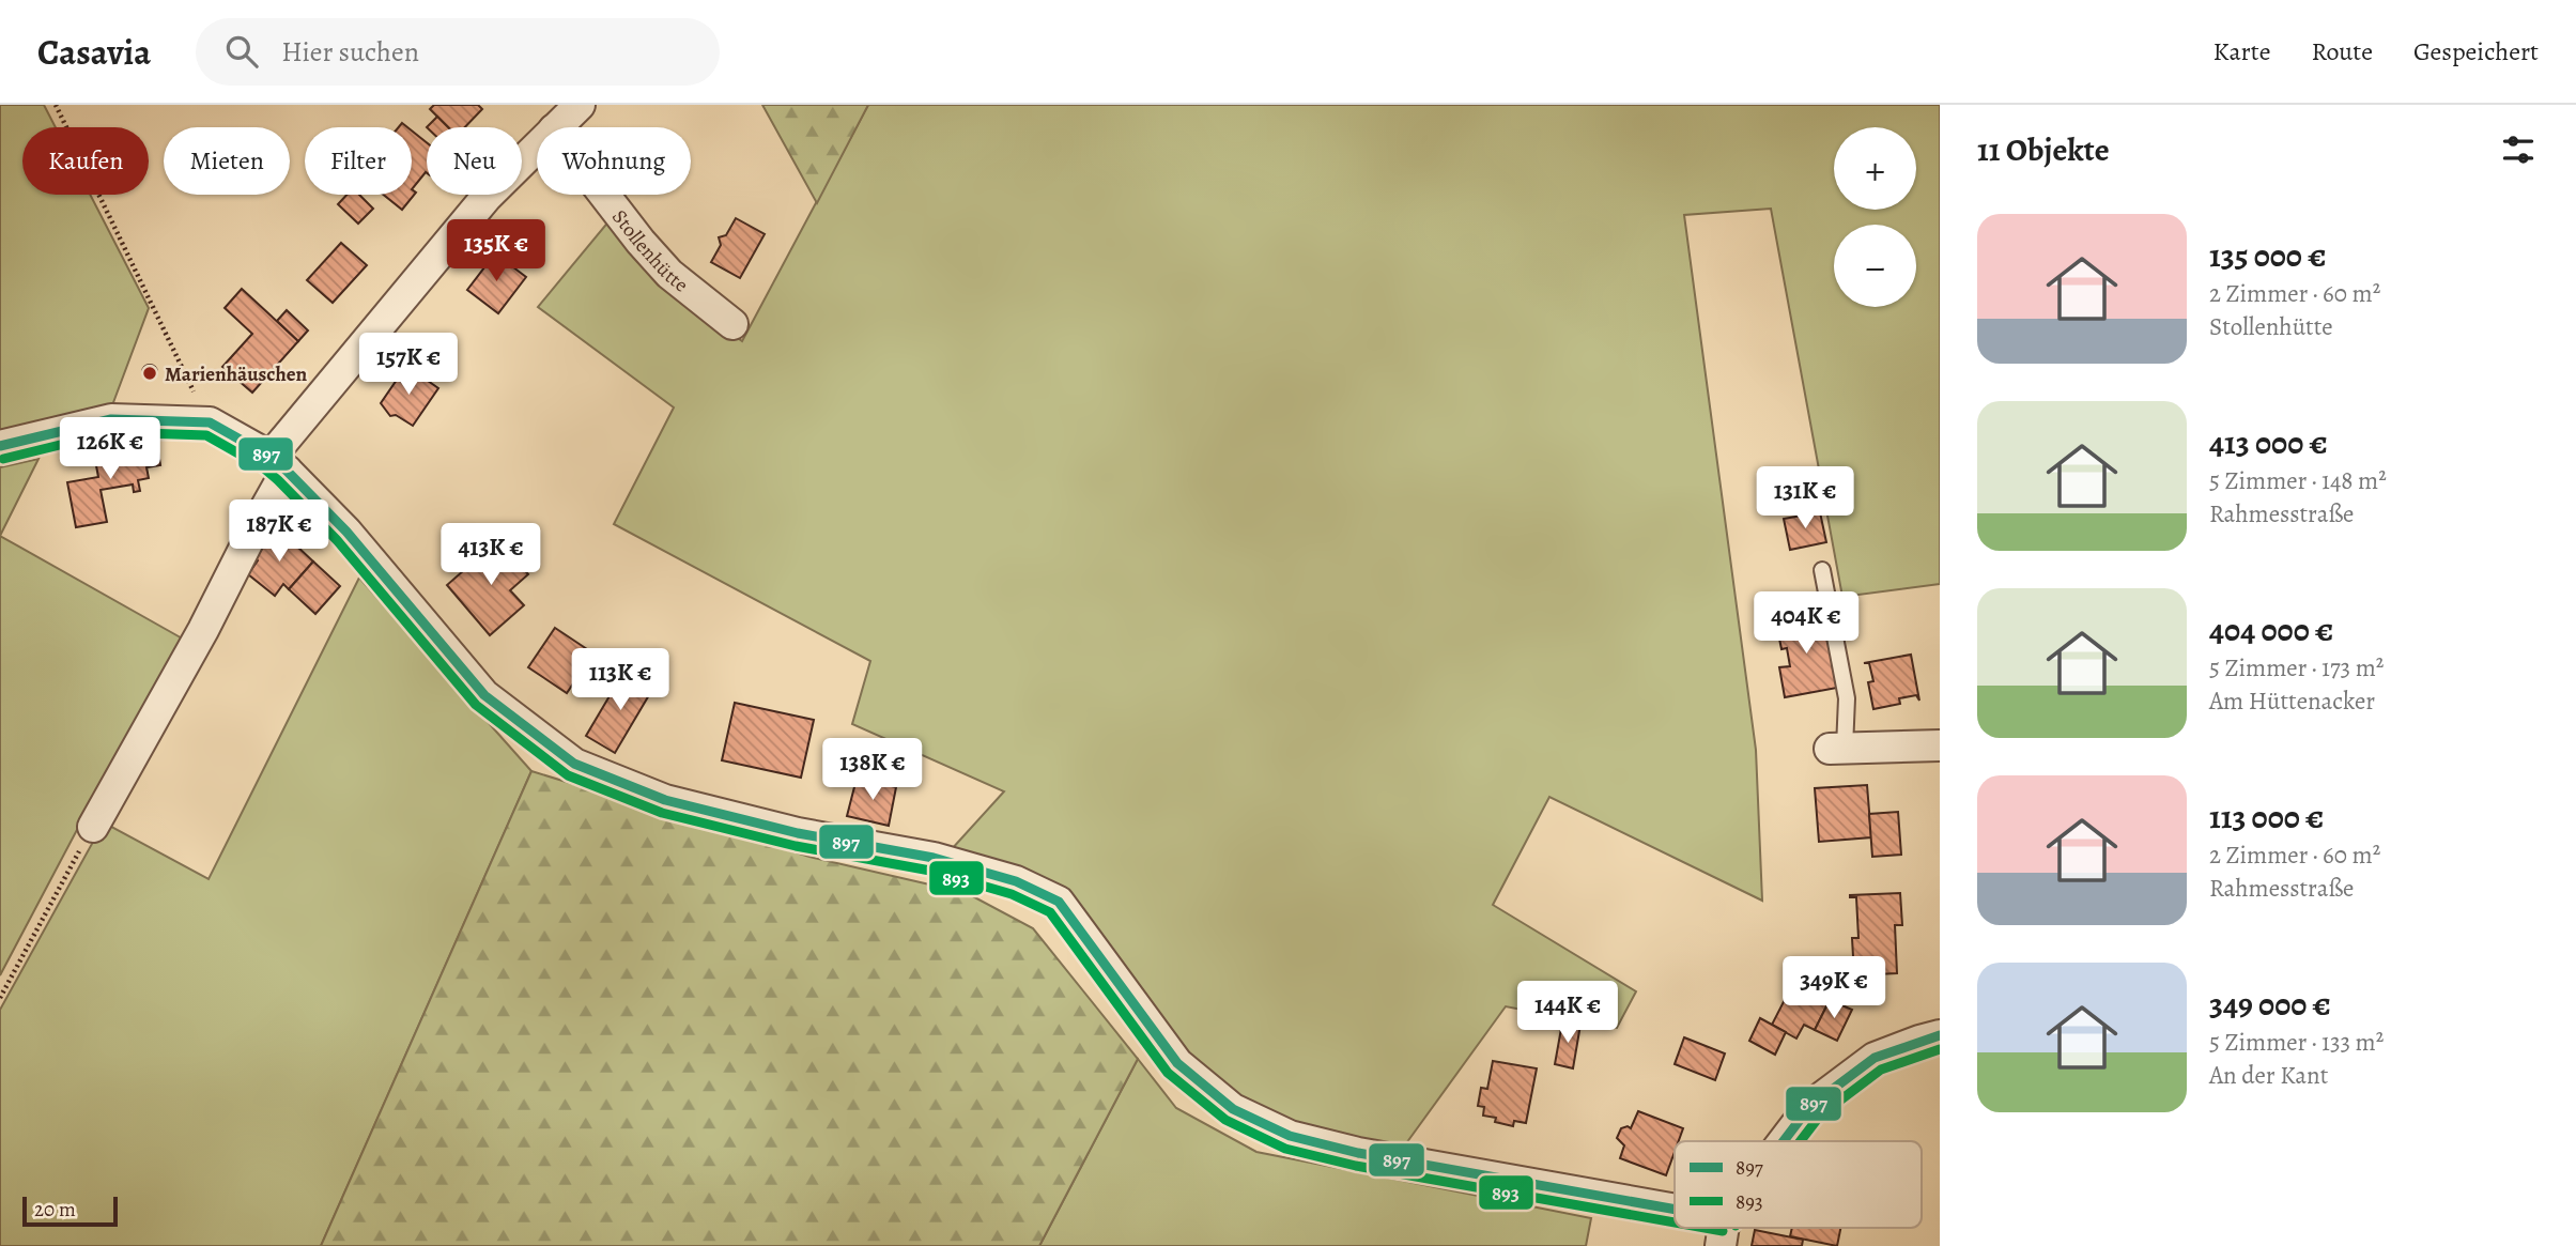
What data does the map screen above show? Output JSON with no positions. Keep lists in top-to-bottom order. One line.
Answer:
{"streets":{"street":["Stollenhütte"]},"places":["Marienhäuschen"],"lines":["transit line 897","transit line 893"],"legend":["897","893"],"scale_bar":"20 m","page":{"header":"Casavia","search":"Hier suchen","nav":["Karte","Route","Gespeichert"],"heading":"11 Objekte","map_buttons":["+","−"],"chip":["Kaufen","Mieten","Filter","Neu","Wohnung"],"list":[{"name":"135 000 €","note":"2 Zimmer · 60 m² · Stollenhütte"},{"name":"413 000 €","note":"5 Zimmer · 148 m² · Rahmesstraße"},{"name":"404 000 €","note":"5 Zimmer · 173 m² · Am Hüttenacker"},{"name":"113 000 €","note":"2 Zimmer · 60 m² · Rahmesstraße"},{"name":"349 000 €","note":"5 Zimmer · 133 m² · An der Kant"}],"price":["135K €","157K €","126K €","131K €","187K €","413K €","404K €","113K €","138K €","349K €","144K €"],"scale":"20 m"}}
